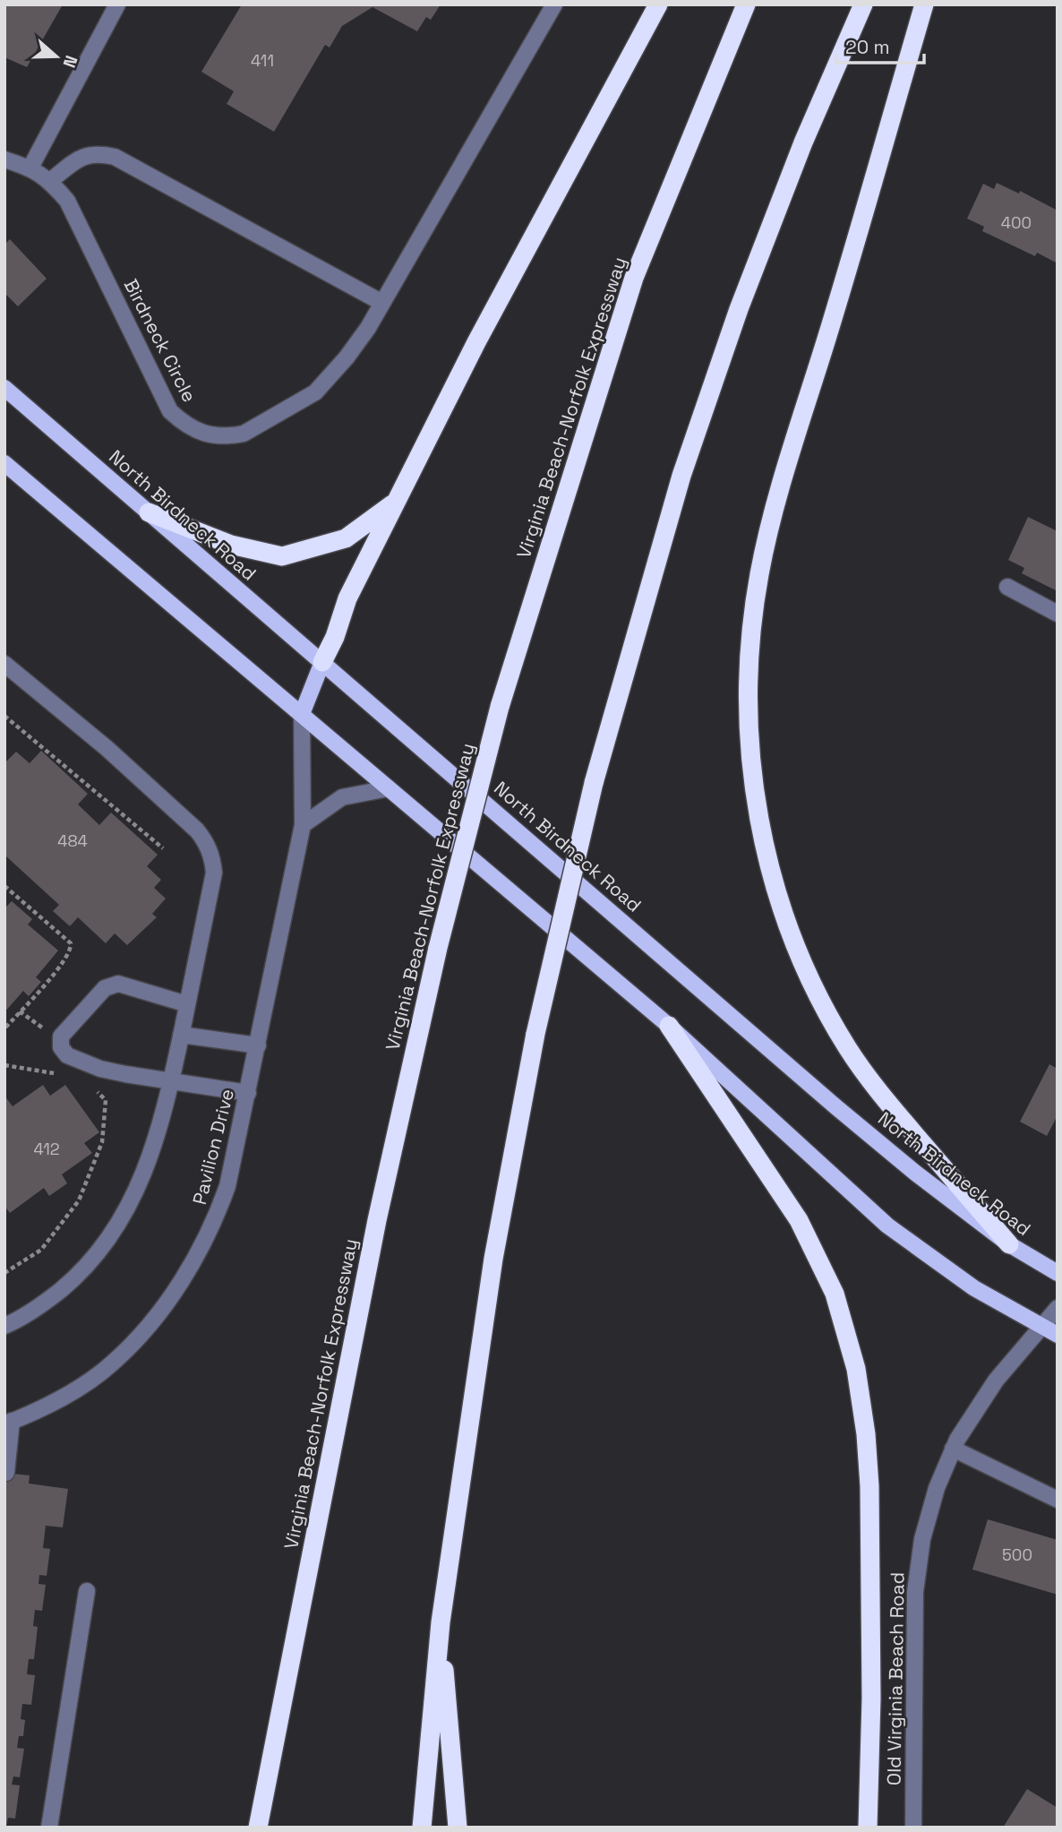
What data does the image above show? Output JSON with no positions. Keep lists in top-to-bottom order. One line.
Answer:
{"streets":{"highway":["Virginia Beach-Norfolk Expressway"],"main road":["North Birdneck Road","Pavilion Drive"],"street":["Birdneck Circle","Old Virginia Beach Road"]},"crossings":[["North Birdneck Road","Pavilion Drive"]],"house_numbers":["411","400","484","412","500"],"scale_bar":"20 m","north":"right"}
